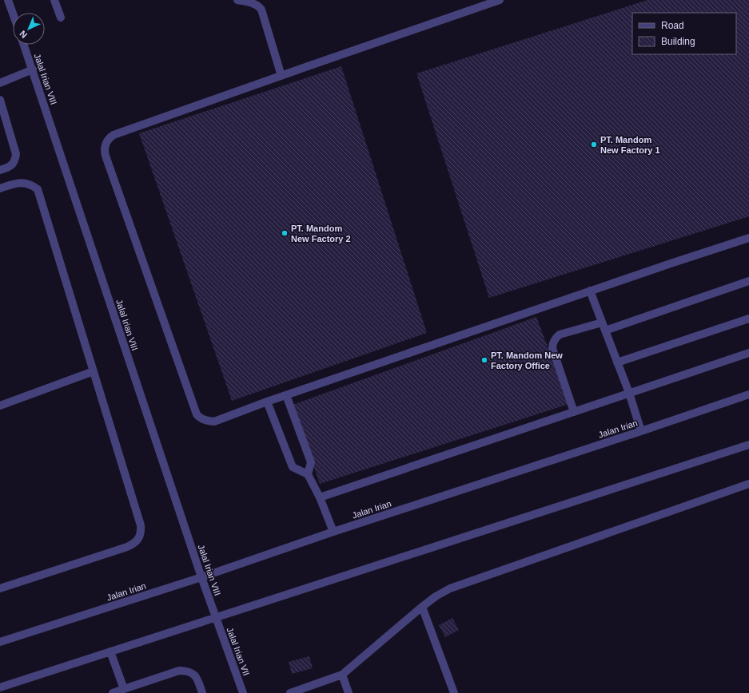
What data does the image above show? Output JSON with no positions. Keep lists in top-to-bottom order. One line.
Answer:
{"streets":{"street":["Jalal Irian VIII","Jalan Irian","Jalal Irian VII"]},"crossings":[["Jalal Irian VIII","Jalan Irian"],["Jalal Irian VIII","Jalal Irian VII"]],"places":["PT. Mandom New Factory 1","PT. Mandom New Factory 2","PT. Mandom New Factory Office"],"legend":["Road","Building"],"north":"bottom left"}
